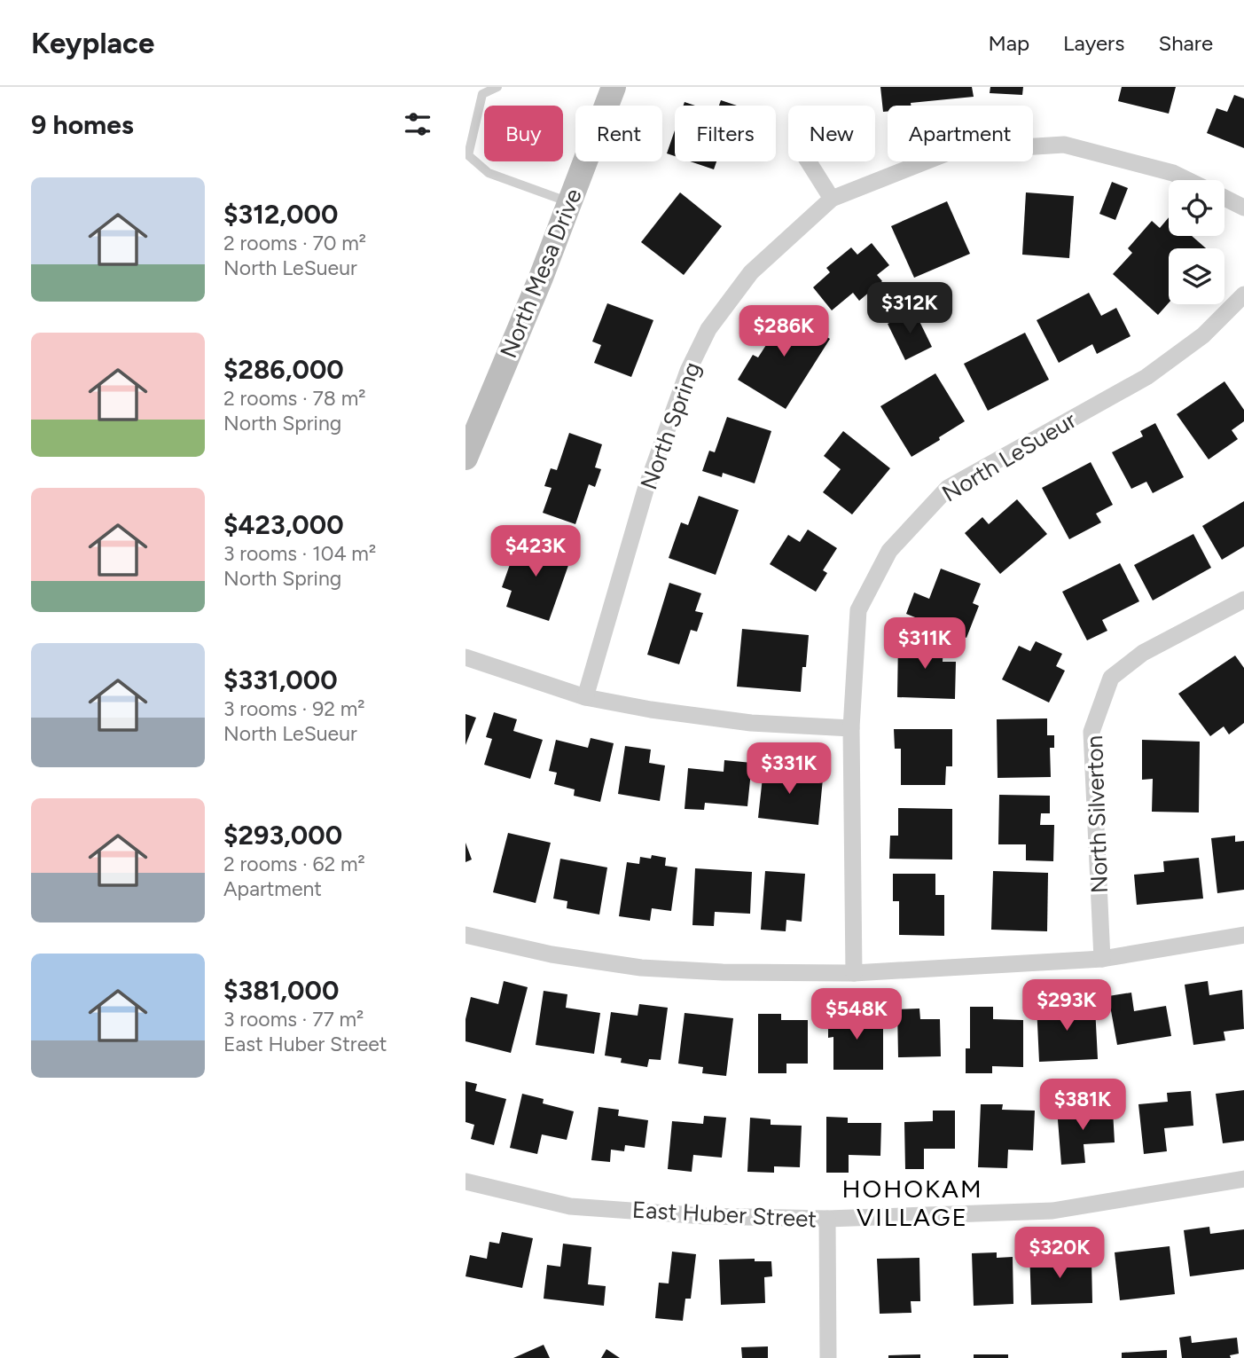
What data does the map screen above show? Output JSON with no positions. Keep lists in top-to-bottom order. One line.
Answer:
{"streets":{"main road":["North Mesa Drive"],"street":["North Spring","North LeSueur","North Silverton","East Huber Street"]},"districts":["HOHOKAM VILLAGE"],"page":{"header":"Keyplace","nav":["Map","Layers","Share"],"heading":"9 homes","chip":["Buy","Rent","Filters","New","Apartment"],"list":[{"name":"$312,000","note":"2 rooms · 70 m² · North LeSueur"},{"name":"$286,000","note":"2 rooms · 78 m² · North Spring"},{"name":"$423,000","note":"3 rooms · 104 m² · North Spring"},{"name":"$331,000","note":"3 rooms · 92 m² · North LeSueur"},{"name":"$293,000","note":"2 rooms · 62 m² · Apartment"},{"name":"$381,000","note":"3 rooms · 77 m² · East Huber Street"}],"price":["$312K","$286K","$423K","$311K","$331K","$293K","$548K","$381K","$320K"]}}
